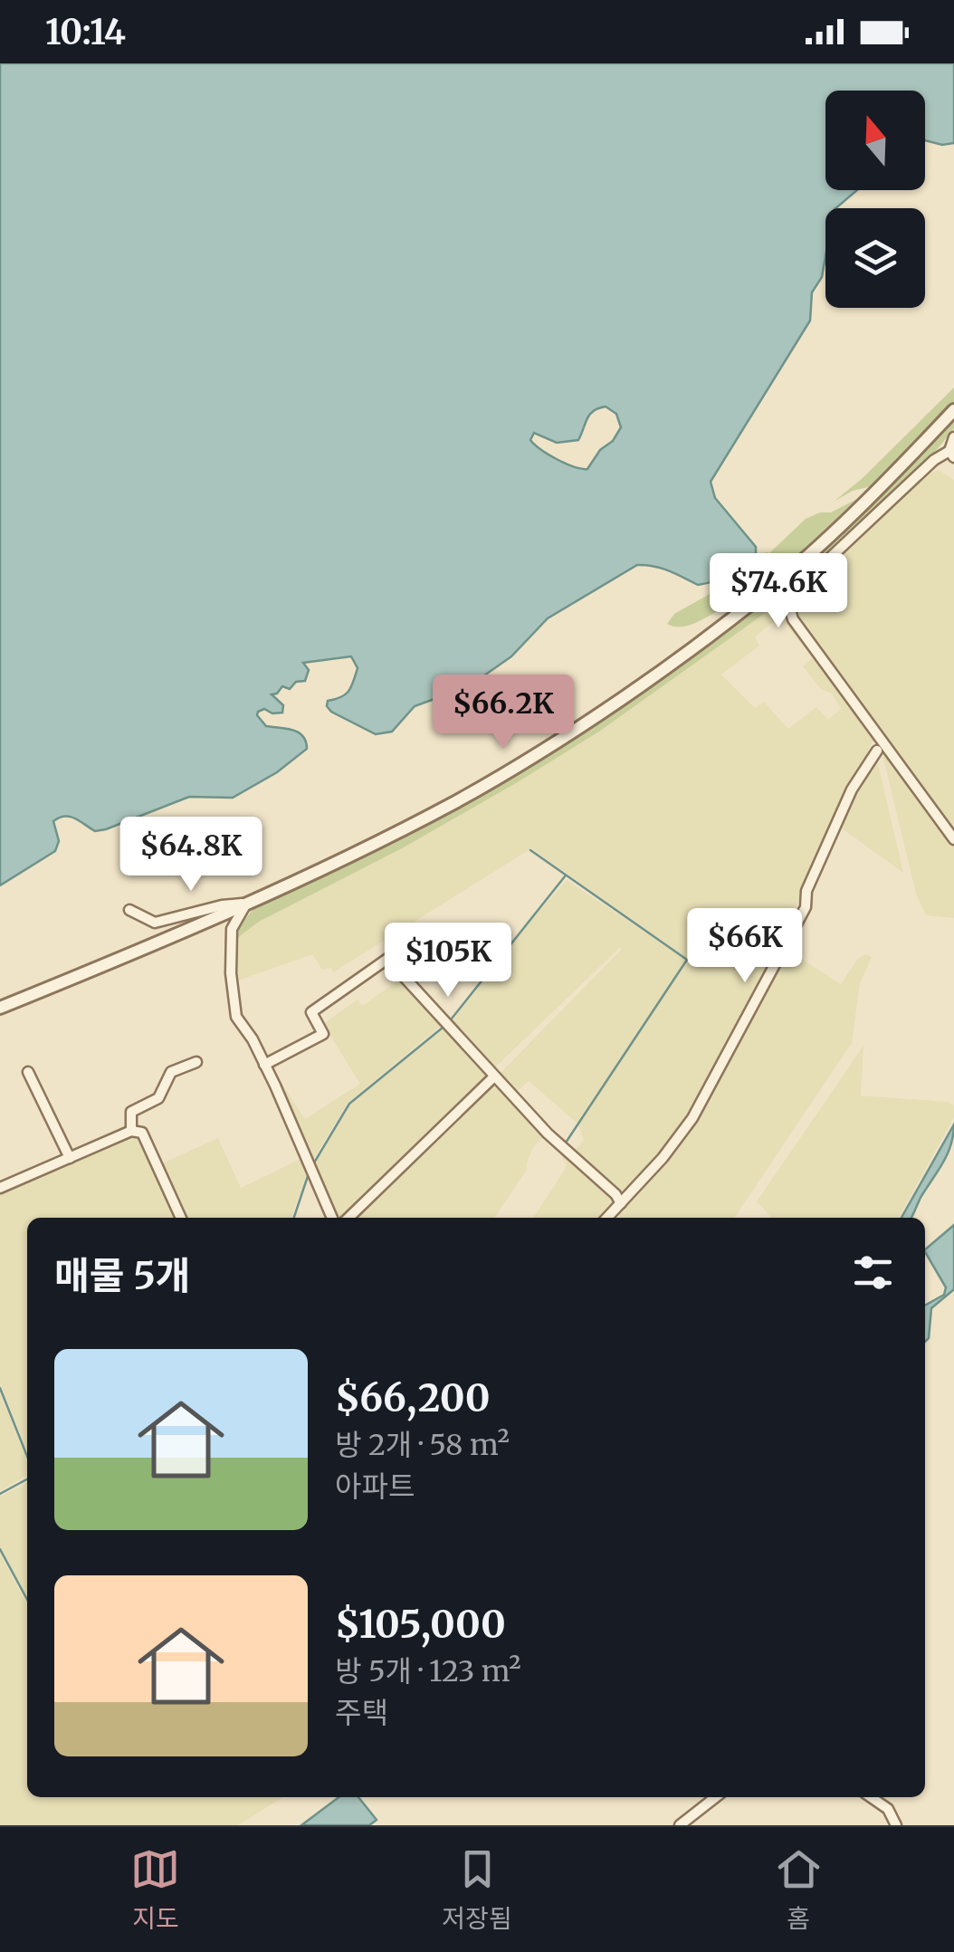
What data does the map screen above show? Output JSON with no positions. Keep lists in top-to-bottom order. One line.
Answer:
{"north":"top","page":{"status":"10:14","price":["$74.6K","$66.2K","$64.8K","$66K","$105K"],"heading":"매물 5개","list":[{"name":"$66,200","note":"방 2개 · 58 m² · 아파트"},{"name":"$105,000","note":"방 5개 · 123 m² · 주택"}],"tabs":["지도","저장됨","홈"]}}
